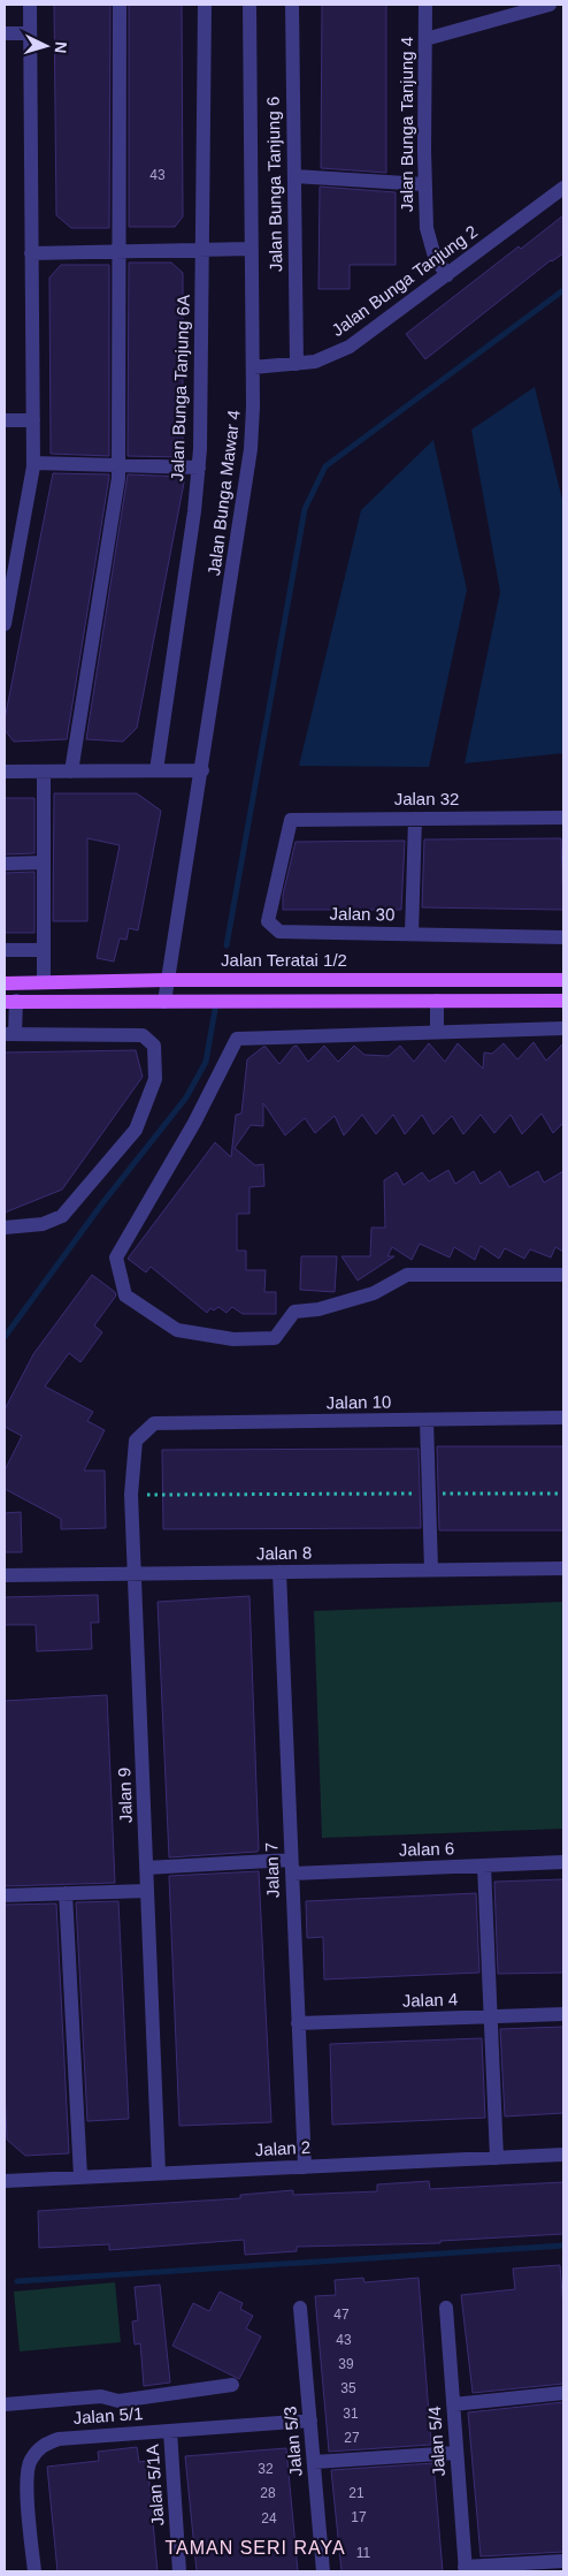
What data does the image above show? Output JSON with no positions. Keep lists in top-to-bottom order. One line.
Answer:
{"streets":{"main road":["Jalan Teratai 1/2"],"street":["Jalan Bunga Tanjung 4","Jalan Bunga Tanjung 6","Jalan Bunga Tanjung 2","Jalan Bunga Tanjung 6A","Jalan Bunga Mawar 4","Jalan 32","Jalan 30","Jalan 10","Jalan 8","Jalan 9","Jalan 6","Jalan 7","Jalan 4","Jalan 2","Jalan 5/1","Jalan 5/3","Jalan 5/4","Jalan 5/1A"]},"crossings":[["Jalan Bunga Tanjung 4","Jalan Bunga Tanjung 2"],["Jalan Bunga Tanjung 6","Jalan Bunga Tanjung 2"],["Jalan Bunga Tanjung 2","Jalan Bunga Mawar 4"],["Jalan Bunga Mawar 4","Jalan Teratai 1/2"],["Jalan 32","Jalan 30"],["Jalan 10","Jalan 9"],["Jalan 8","Jalan 9"],["Jalan 8","Jalan 7"],["Jalan 9","Jalan 6"],["Jalan 9","Jalan 2"],["Jalan 6","Jalan 7"],["Jalan 7","Jalan 4"],["Jalan 7","Jalan 2"],["Jalan 5/1","Jalan 5/3"],["Jalan 5/1","Jalan 5/1A"]],"districts":["TAMAN SERI RAYA"],"house_numbers":["43","47","43","39","35","31","27","32","28","21","17","24","11"],"north":"right"}
